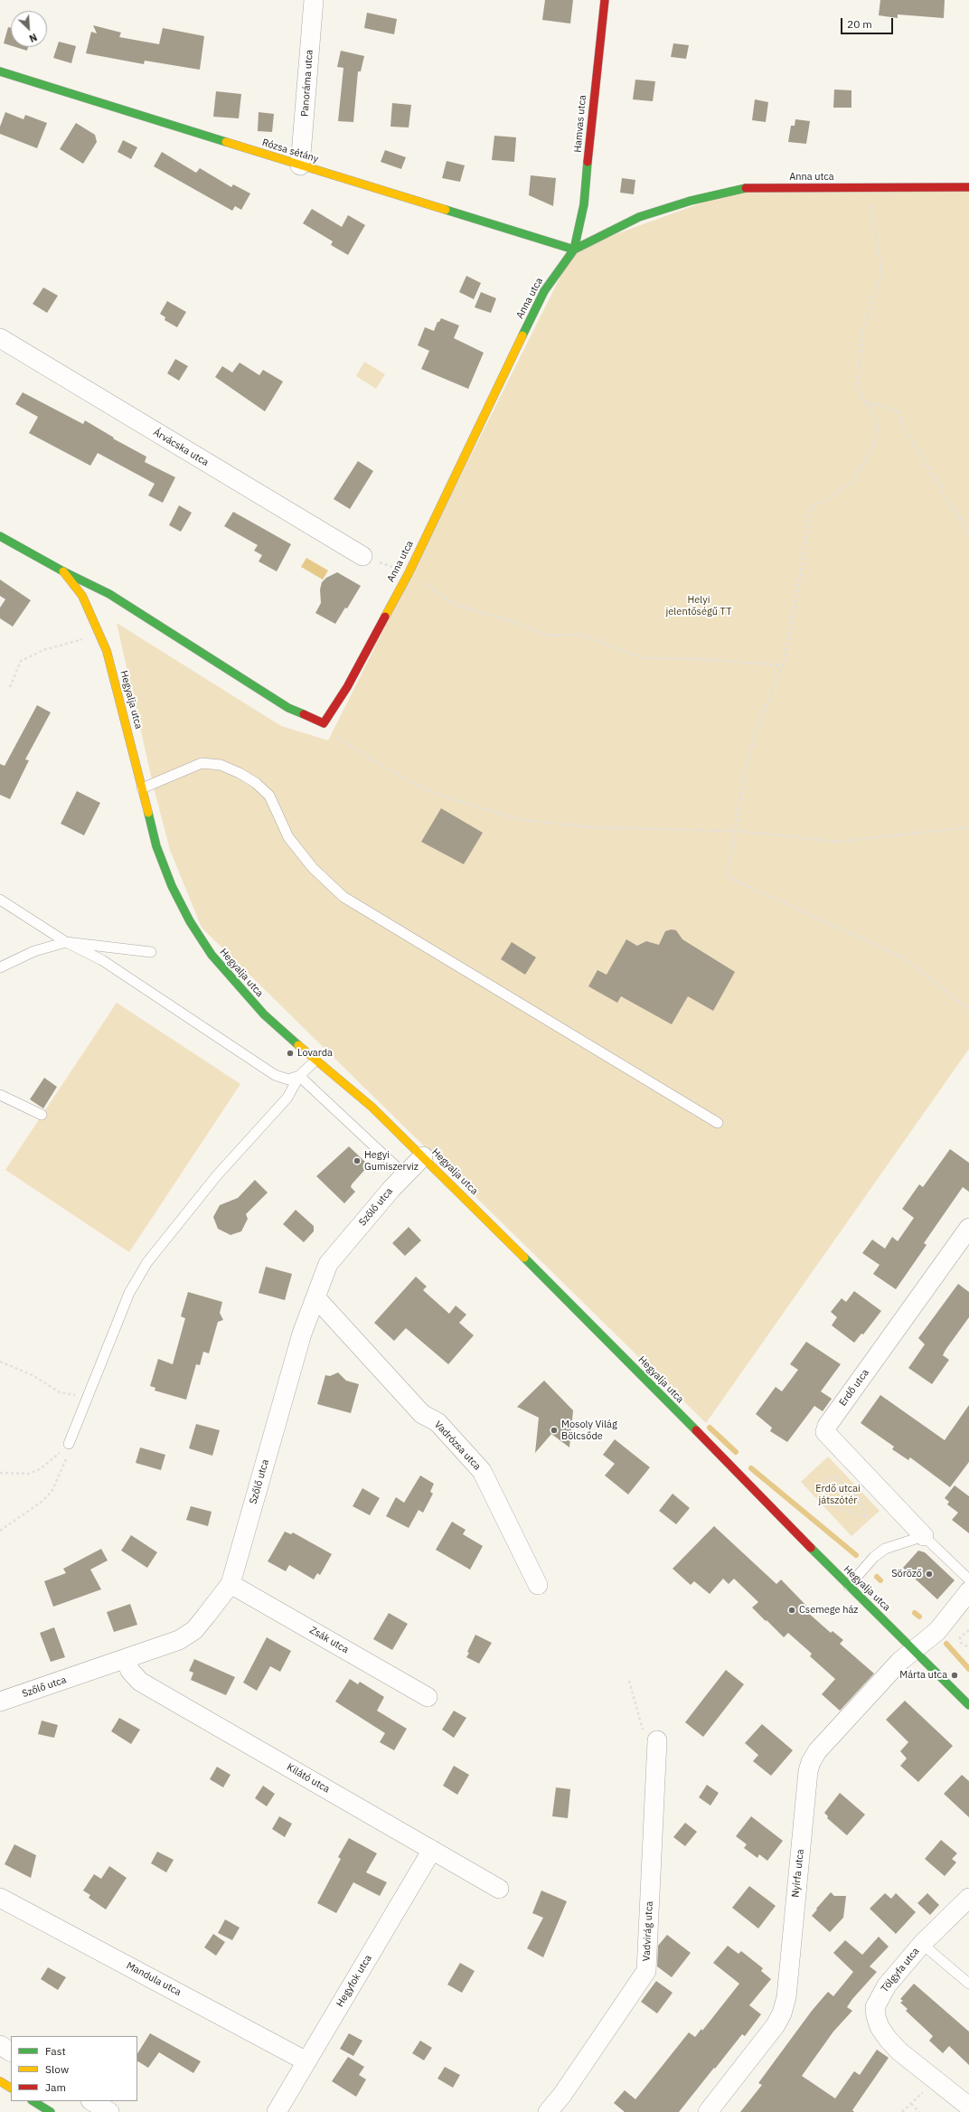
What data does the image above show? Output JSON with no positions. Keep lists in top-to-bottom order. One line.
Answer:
{"streets":{"street":["Panoráma utca","Hamvas utca","Rózsa sétány","Anna utca","Árvácska utca","Hegyalja utca","Szőlő utca","Erdő utca","Vadrózsa utca","Zsák utca","Kilátó utca","Nyírfa utca","Vadvirág utca","Tölgyfa utca","Mandula utca","Hegyfok utca"]},"crossings":[["Panoráma utca","Rózsa sétány"],["Hamvas utca","Rózsa sétány"],["Hamvas utca","Anna utca"],["Rózsa sétány","Anna utca"],["Hegyalja utca","Szőlő utca"],["Hegyalja utca","Nyírfa utca"],["Szőlő utca","Vadrózsa utca"],["Szőlő utca","Zsák utca"],["Szőlő utca","Kilátó utca"],["Kilátó utca","Hegyfok utca"],["Mandula utca","Hegyfok utca"]],"parks":["Helyi jelentőségű TT","Erdő utcai játszótér"],"places":["Lovarda","Hegyi Gumiszerviz","Mosoly Világ Bölcsőde","Söröző","Csemege ház","Márta utca"],"legend":["Fast","Slow","Jam"],"scale_bar":"20 m","north":"bottom right"}
